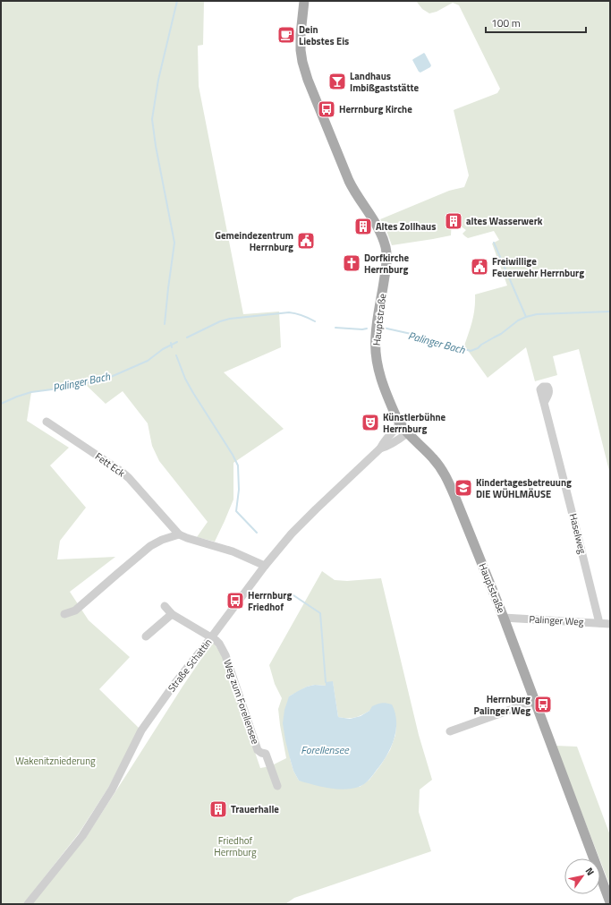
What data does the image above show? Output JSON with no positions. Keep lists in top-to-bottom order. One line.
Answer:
{"streets":{"main road":["Hauptstraße"],"street":["Fett Eck","Haselweg","Palinger Weg","Straße Schattin","Weg zum Forellensee"]},"crossings":[["Hauptstraße","Palinger Weg"],["Hauptstraße","Straße Schattin"],["Fett Eck","Straße Schattin"],["Haselweg","Palinger Weg"],["Straße Schattin","Weg zum Forellensee"]],"water":["Palinger Bach","Forellensee"],"parks":["Wakenitzniederung","Friedhof Herrnburg"],"places":{"cafe":["Dein Liebstes Eis"],"bar":["Landhaus Imbißgaststätte"],"bus stop":["Herrnburg Kirche","Herrnburg Friedhof","Herrnburg Palinger Weg"],"building":["altes Wasserwerk","Altes Zollhaus","Trauerhalle"],"public building":["Gemeindezentrum Herrnburg","Freiwillige Feuerwehr Herrnburg"],"church":["Dorfkirche Herrnburg"],"theatre":["Künstlerbühne Herrnburg"],"school or university":["Kindertagesbetreuung DIE WÜHLMÄUSE"]},"scale_bar":"100 m","north":"top right"}
